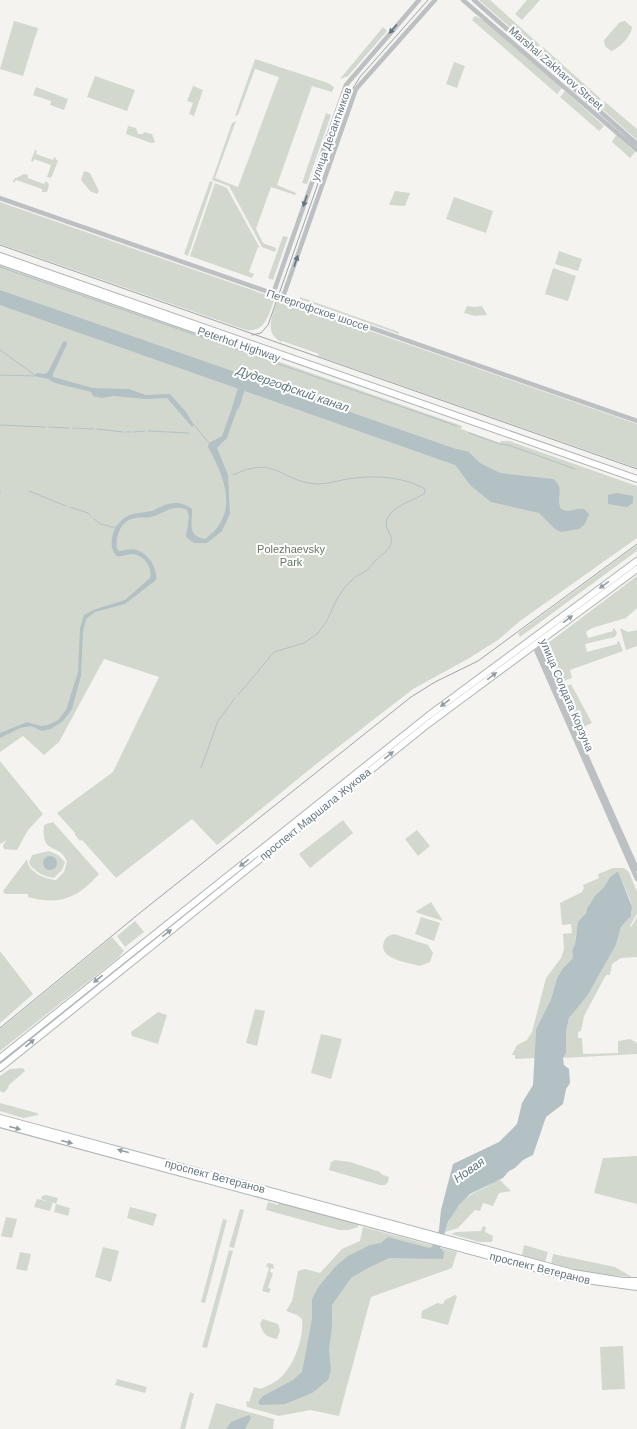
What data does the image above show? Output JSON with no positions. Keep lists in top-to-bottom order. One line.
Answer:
{"streets":{"main road":["Peterhof Highway","проспект Маршала Жукова","проспект Ветеранов"],"street":["Marshal Zakharov Street","улица Десантников","Петергофское шоссе","улица Солдата Корзуна"]},"crossings":[["улица Десантников","Петергофское шоссе"],["улица Солдата Корзуна","проспект Маршала Жукова"]],"water":["Дудергофский канал","Новая"],"parks":["Polezhaevsky Park"]}
